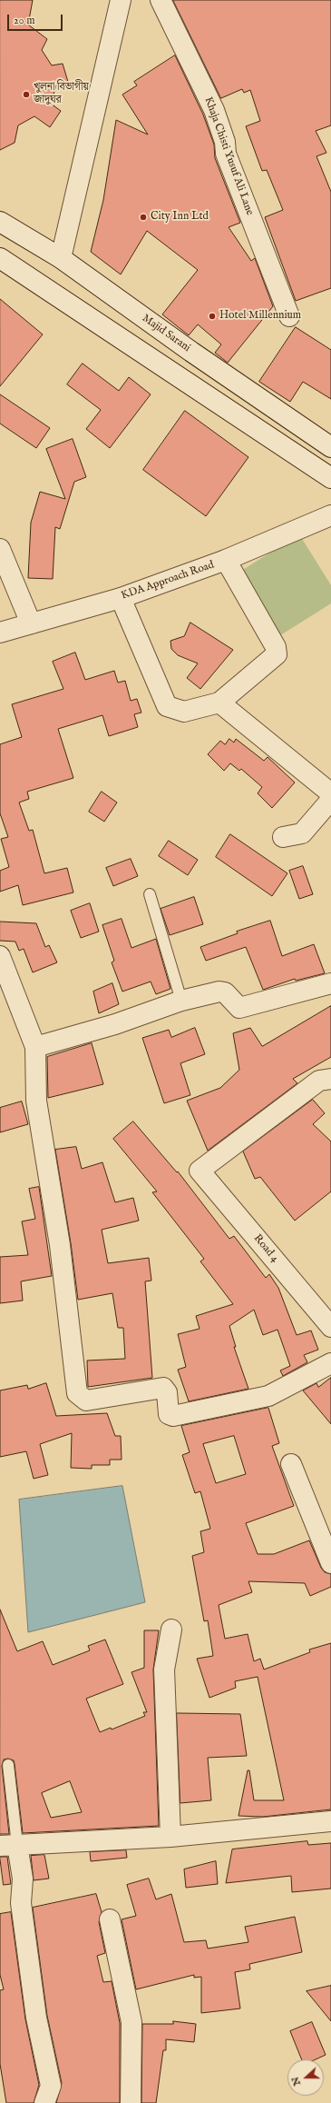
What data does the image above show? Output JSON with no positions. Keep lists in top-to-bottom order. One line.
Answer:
{"streets":{"street":["Khaja Chisti Yusuf Ali Lane","Majid Sarani","KDA Approach Road","Road 4"]},"places":["খুলনা বিভাগীয় জাদুঘর","City Inn Ltd","Hotel Millennium"],"scale_bar":"20 m","north":"left"}
